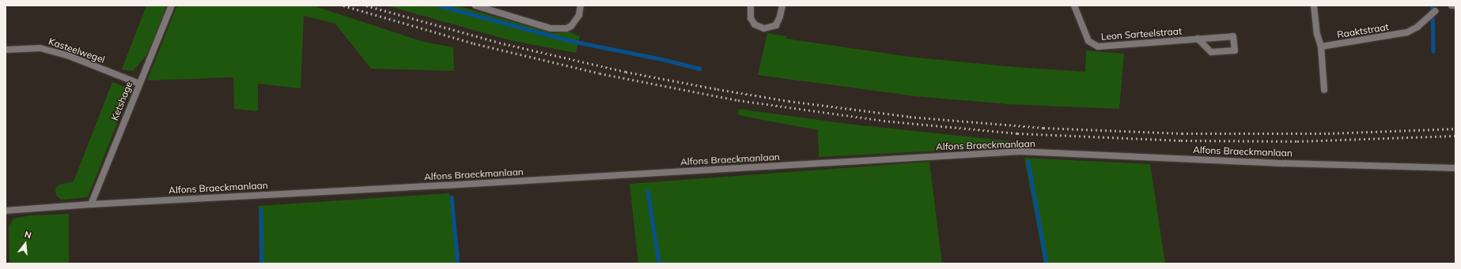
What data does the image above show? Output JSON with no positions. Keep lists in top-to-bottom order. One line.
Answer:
{"streets":{"street":["Raaktstraat","Leon Sarteelstraat","Kasteelwegel","Ketshage","Alfons Braeckmanlaan"]},"crossings":[["Kasteelwegel","Ketshage"],["Ketshage","Alfons Braeckmanlaan"]],"north":"top"}
